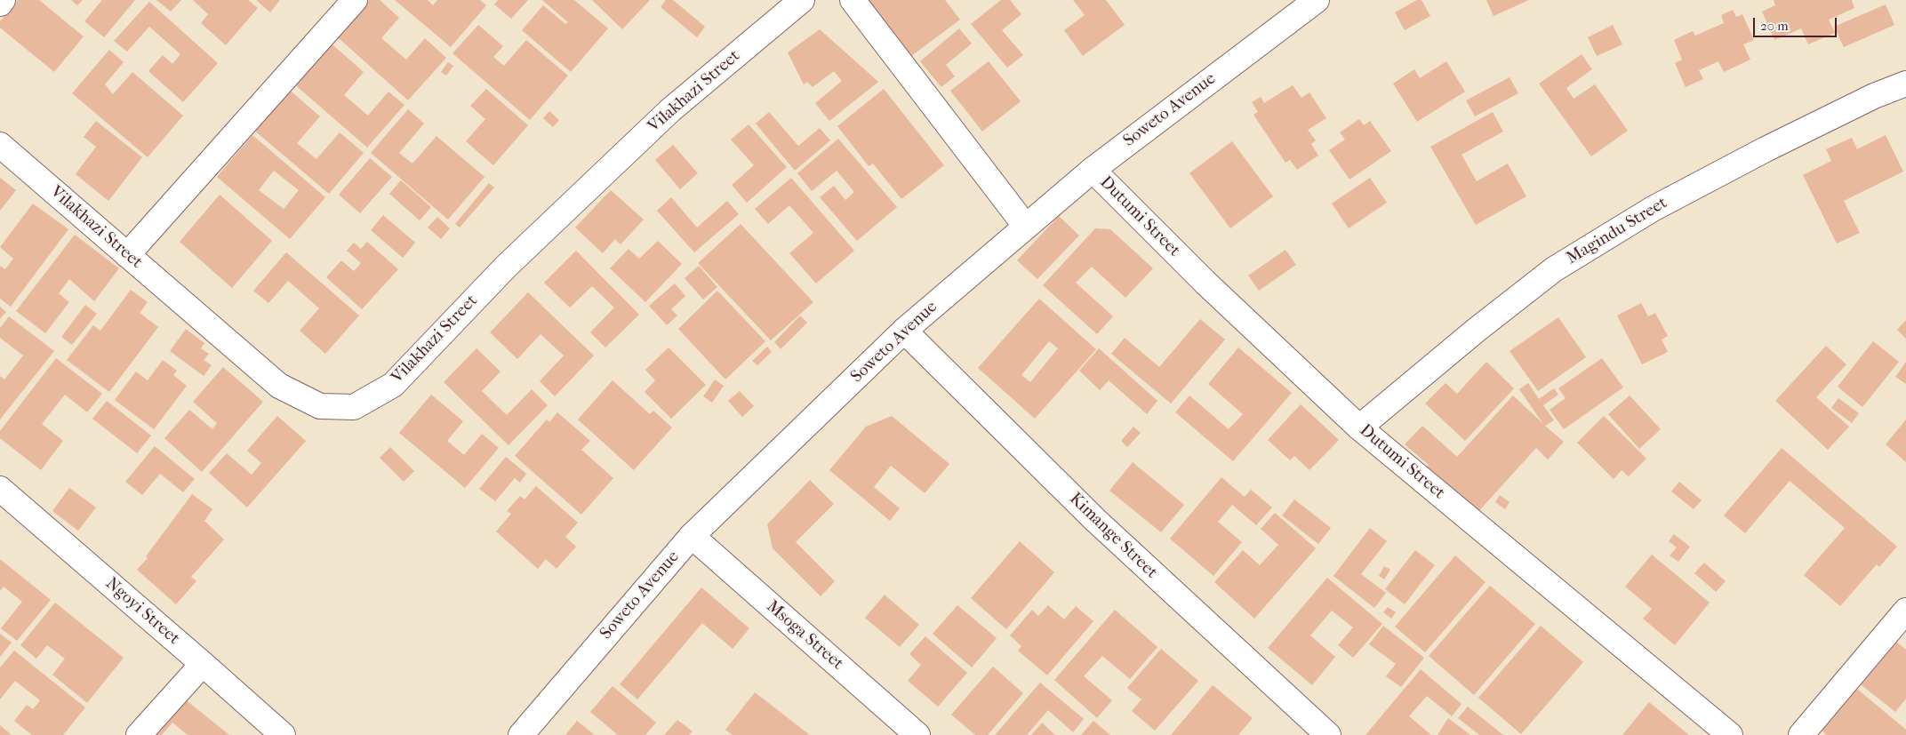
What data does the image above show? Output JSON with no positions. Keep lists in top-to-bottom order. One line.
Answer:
{"streets":{"street":["Vilakhazi Street","Soweto Avenue","Dutumi Street","Magindu Street","Kimange Street","Ngoyi Street","Msoga Street"]},"crossings":[["Soweto Avenue","Dutumi Street"],["Soweto Avenue","Kimange Street"],["Soweto Avenue","Msoga Street"],["Dutumi Street","Magindu Street"]],"scale_bar":"20 m"}
